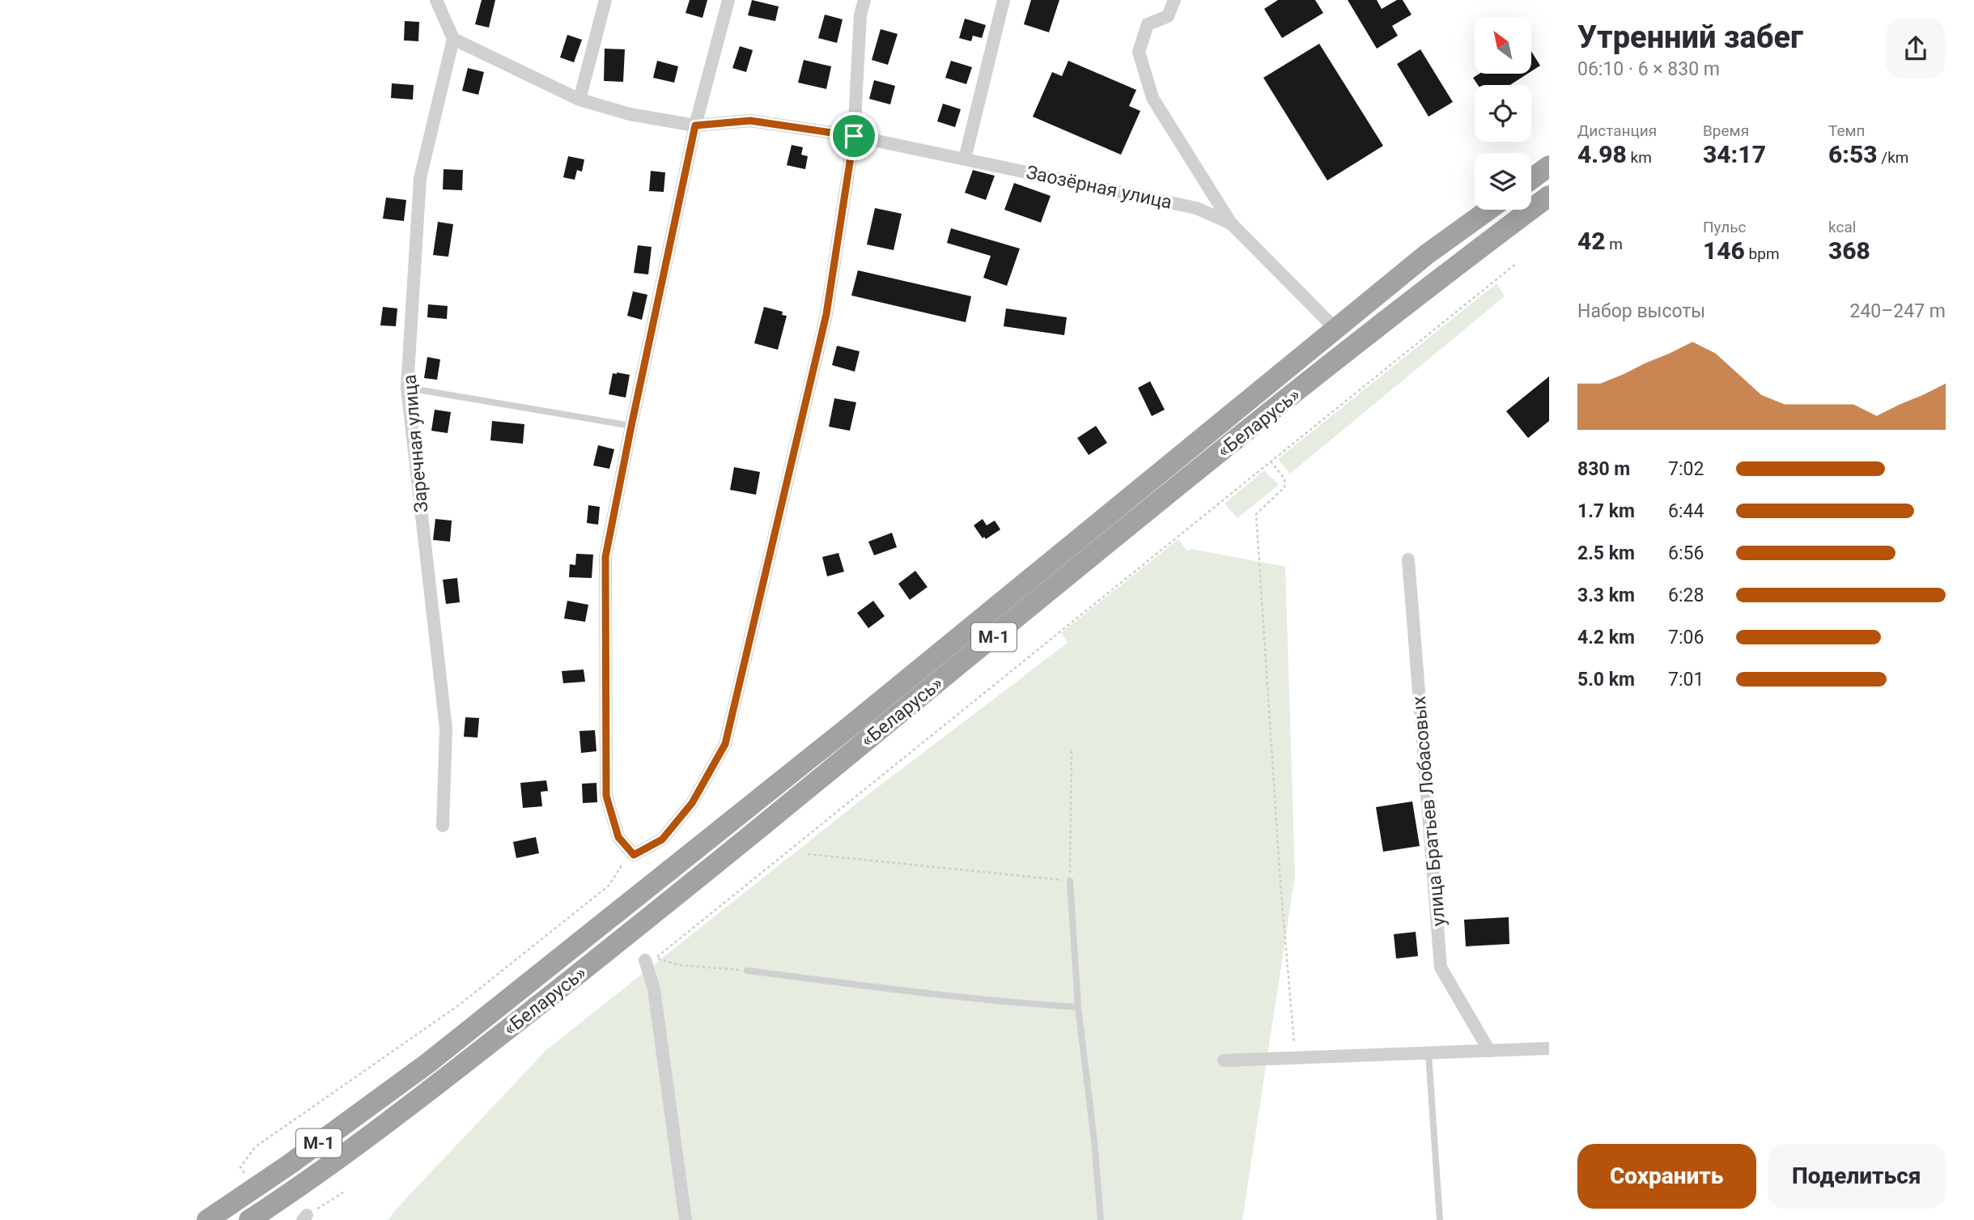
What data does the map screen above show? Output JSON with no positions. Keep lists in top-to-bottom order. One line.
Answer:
{"streets":{"highway":["«Беларусь»","М-1"],"street":["Заозёрная улица","Заречная улица","улица Братьев Лобасовых"]},"crossings":[["Заозёрная улица","«Беларусь»"],["Заозёрная улица","Заречная улица"]],"north":"top left","page":{"heading":["Утренний забег","06:10 · 6 × 830 m"],"stats":[["Дистанция","4.98 km"],["Время","34:17"],["Темп","6:53 /km"],["42 m"],["Пульс","146 bpm"],["kcal","368"]],"chart":["Набор высоты","240–247 m"],"list":[{"name":"830 m","note":"7:02"},{"name":"1.7 km","note":"6:44"},{"name":"2.5 km","note":"6:56"},{"name":"3.3 km","note":"6:28"},{"name":"4.2 km","note":"7:06"},{"name":"5.0 km","note":"7:01"}],"buttons":["Сохранить","Поделиться"]}}
